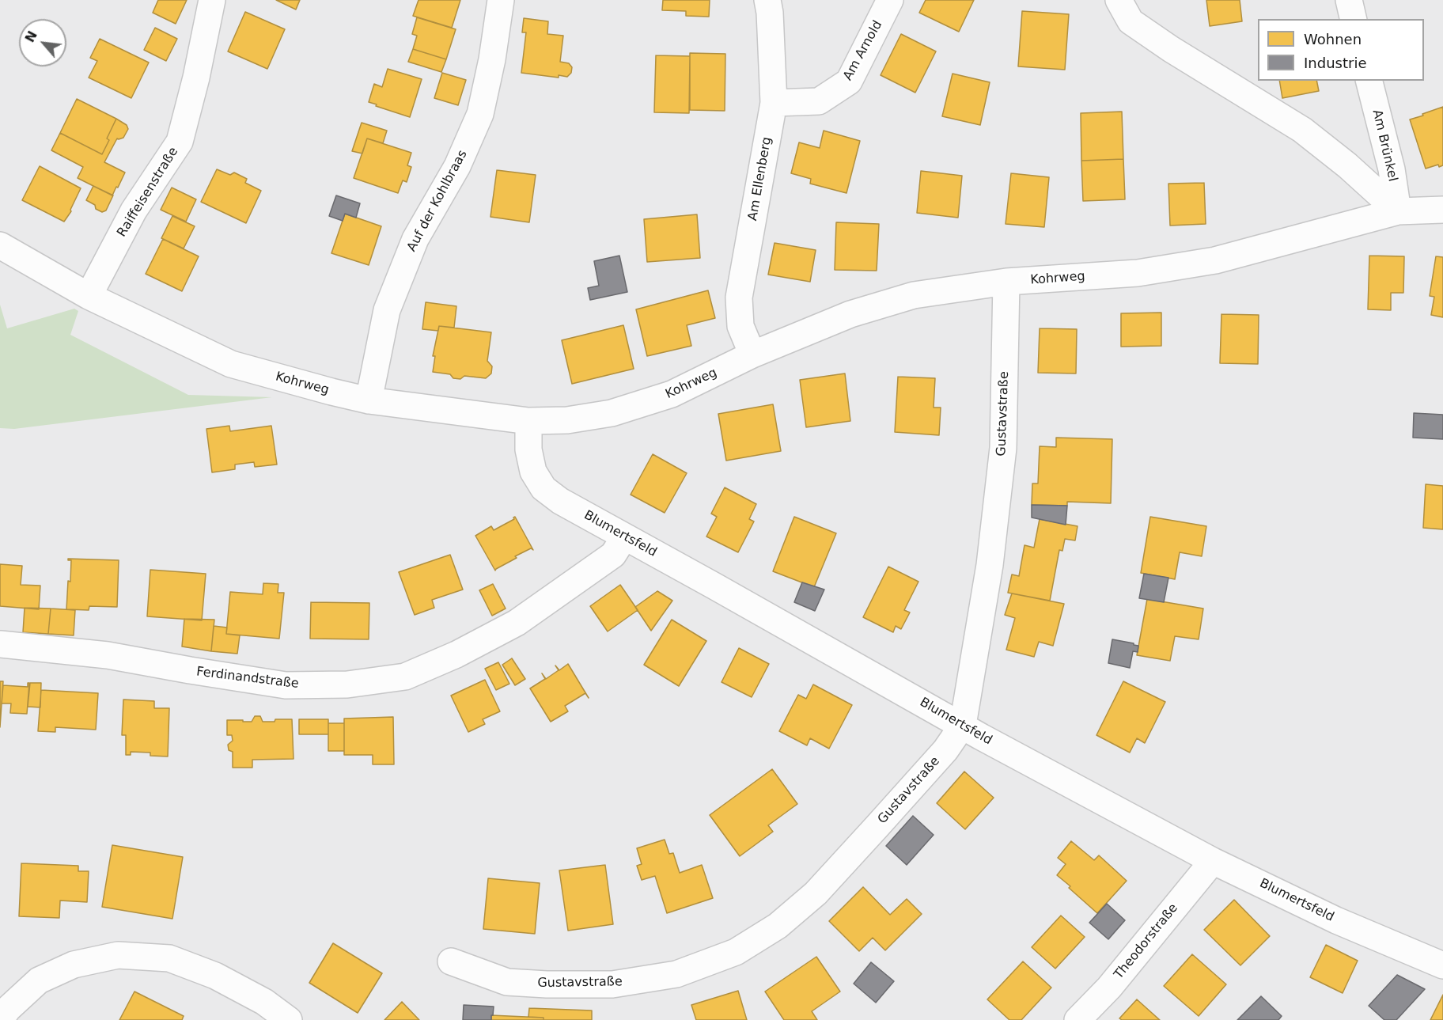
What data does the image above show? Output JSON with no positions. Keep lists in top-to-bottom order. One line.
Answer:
{"streets":{"street":["Am Arnold","Am Brünkel","Am Ellenberg","Raiffeisenstraße","Auf der Kohlbraas","Kohrweg","Gustavstraße","Blumertsfeld","Ferdinandstraße","Theodorstraße"]},"crossings":[["Am Arnold","Am Ellenberg"],["Am Brünkel","Kohrweg"],["Am Ellenberg","Kohrweg"],["Raiffeisenstraße","Kohrweg"],["Auf der Kohlbraas","Kohrweg"],["Kohrweg","Gustavstraße"],["Kohrweg","Blumertsfeld"],["Gustavstraße","Blumertsfeld"],["Blumertsfeld","Ferdinandstraße"],["Blumertsfeld","Theodorstraße"]],"legend":["Wohnen","Industrie"],"north":"top left"}
